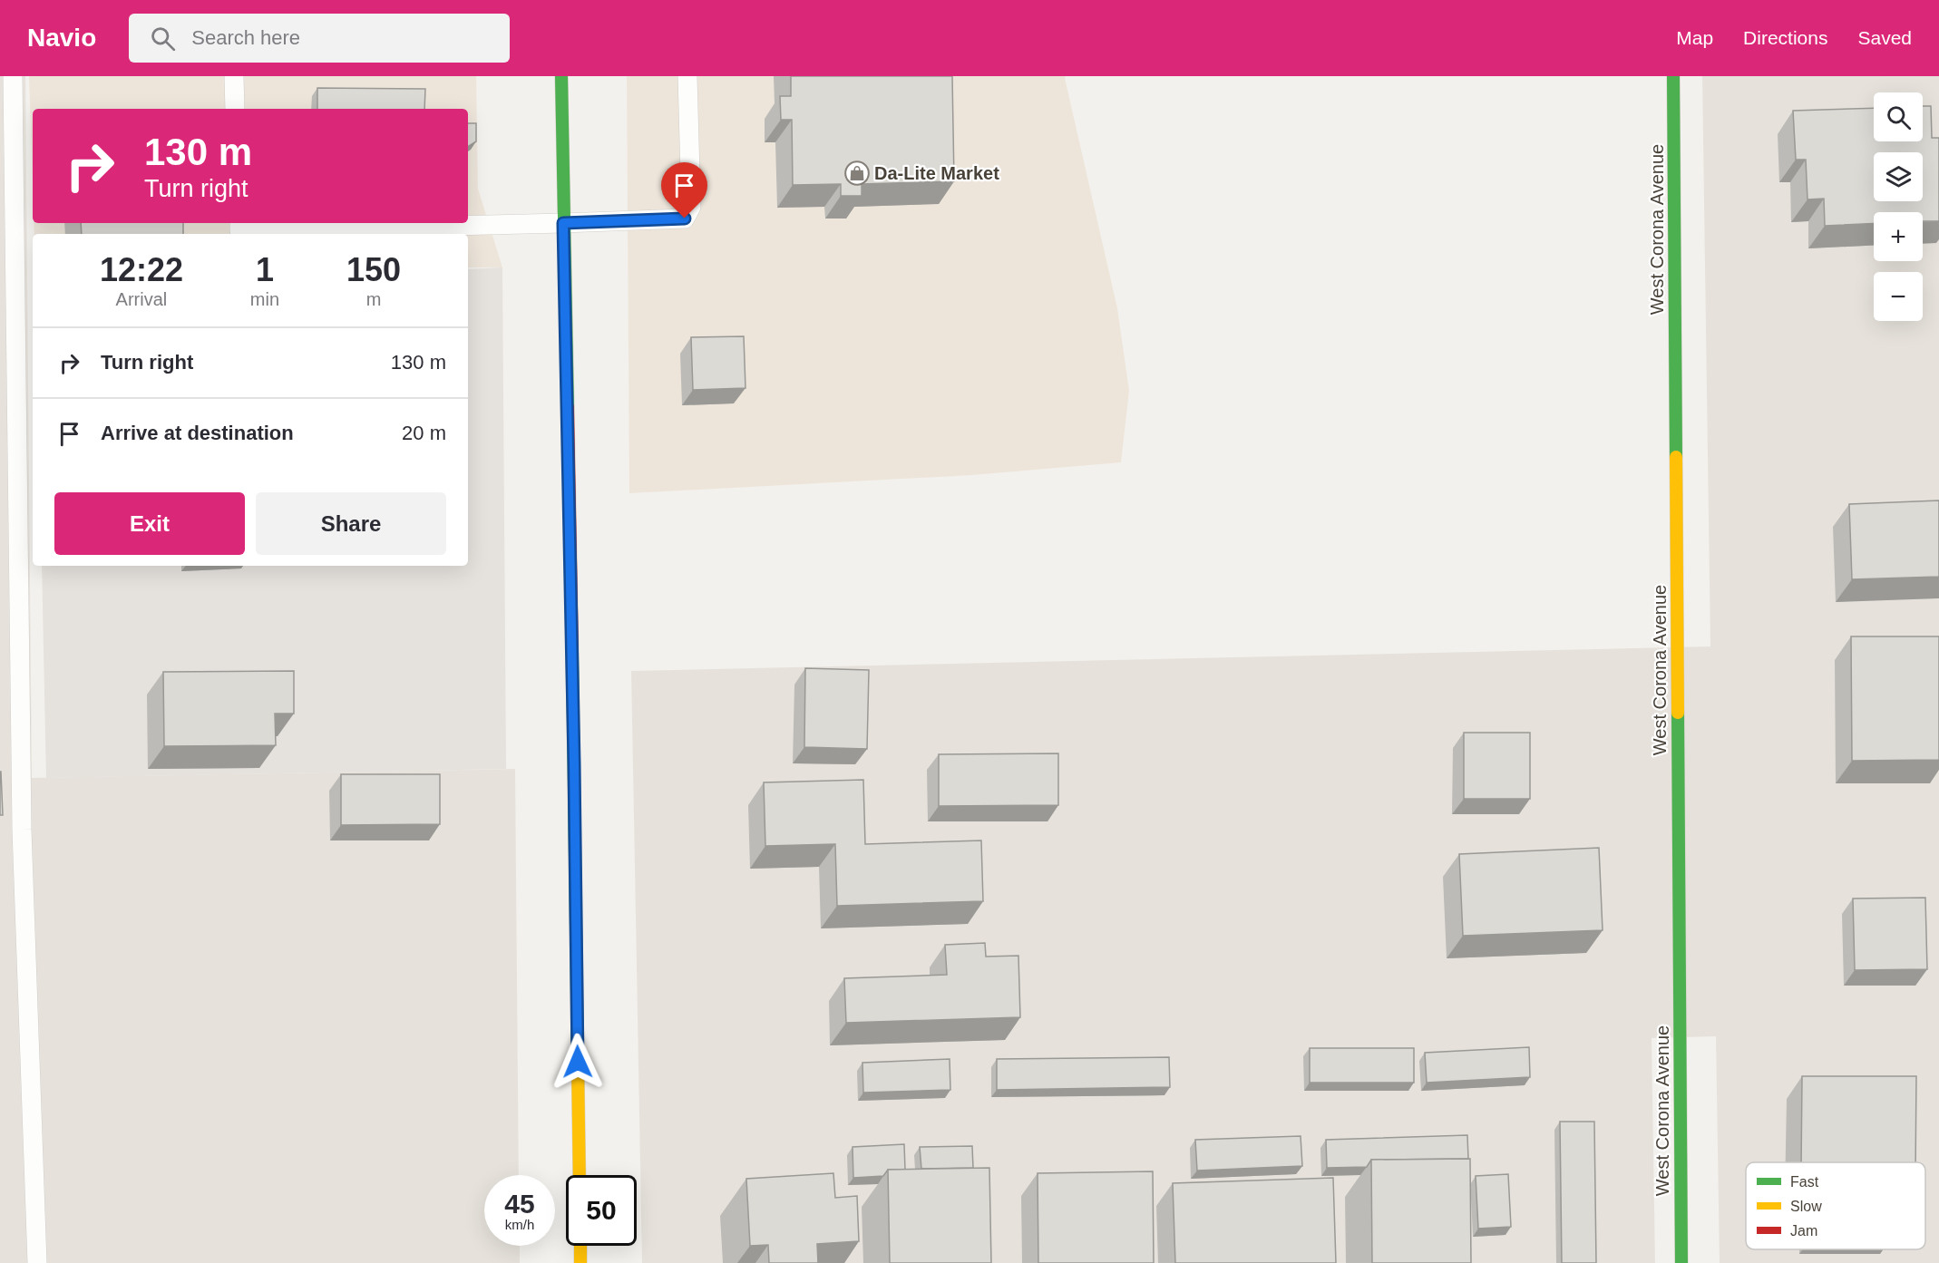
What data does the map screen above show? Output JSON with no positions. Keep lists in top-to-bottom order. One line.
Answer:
{"streets":{"street":["West Corona Avenue"]},"places":{"shop":["Da-Lite Market"]},"legend":["Fast","Slow","Jam"],"page":{"header":"Navio","search":"Search here","nav":["Map","Directions","Saved"],"map_buttons":["+","−"],"turn":["130 m","Turn right"],"eta":["12:22","Arrival","1","min","150","m"],"list":[{"name":"Turn right","value":"130 m"},{"name":"Arrive at destination","value":"20 m"}],"buttons":["Exit","Share"],"speed":"45 km/h","limit":"50"}}
